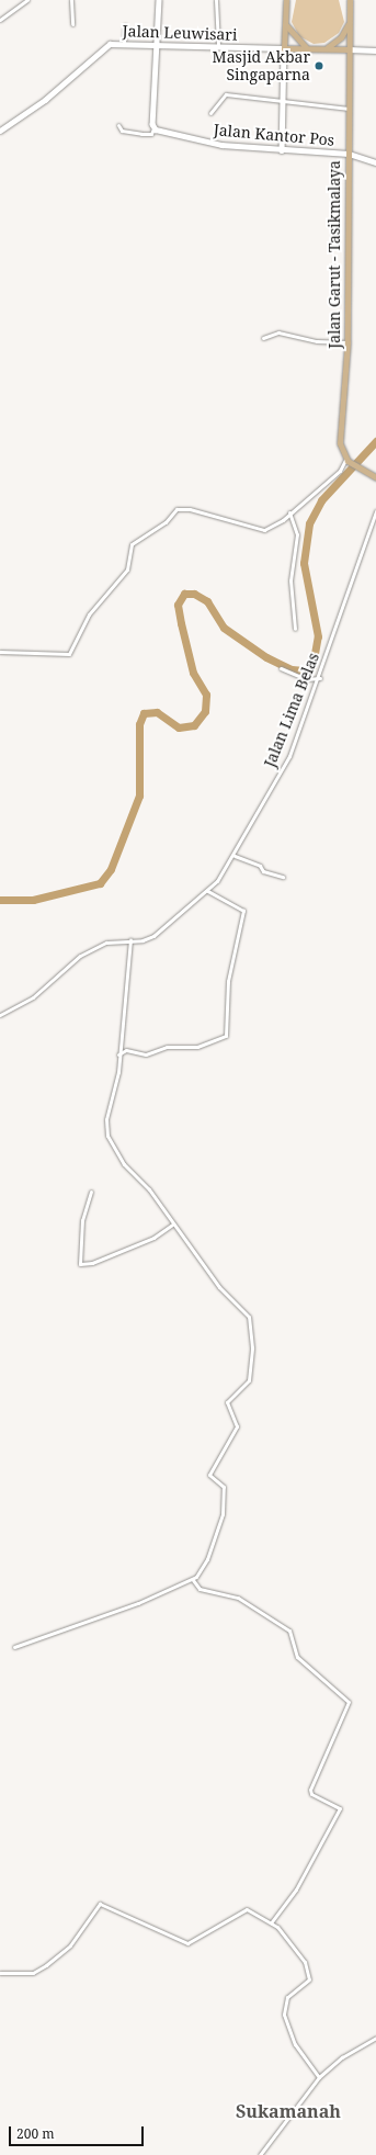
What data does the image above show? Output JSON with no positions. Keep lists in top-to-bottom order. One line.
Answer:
{"streets":{"main road":["Jalan Leuwisari","Jalan Kantor Pos","Jalan Garut - Tasikmalaya"],"street":["Jalan Lima Belas"]},"crossings":[["Jalan Kantor Pos","Jalan Garut - Tasikmalaya"]],"districts":["Sukamanah"],"places":["Masjid Akbar Singaparna"],"scale_bar":"200 m"}
